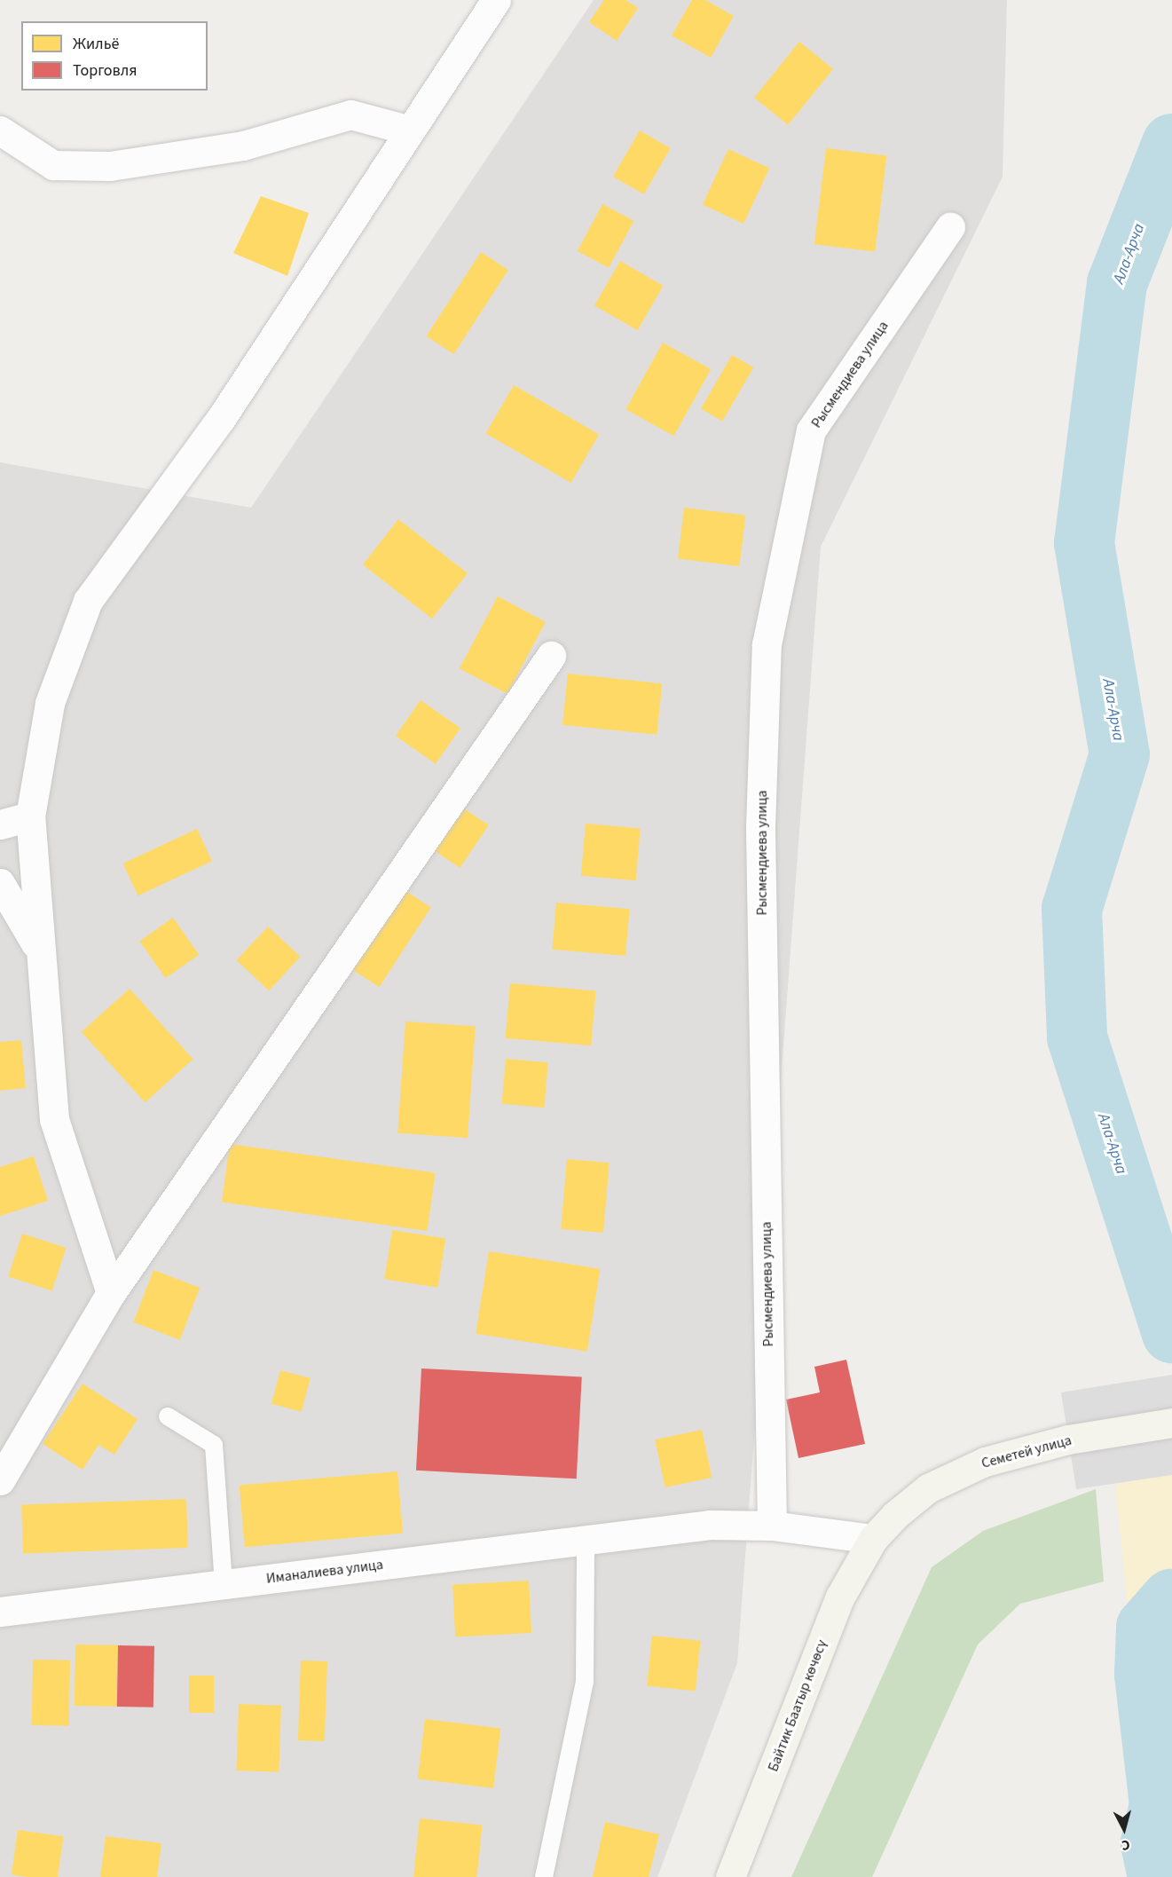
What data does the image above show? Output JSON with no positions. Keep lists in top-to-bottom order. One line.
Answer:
{"streets":{"main road":["Семетей улица","Байтик Баатыр көчөсү"],"street":["Рысмендиева улица","Иманалиева улица"]},"crossings":[["Рысмендиева улица","Иманалиева улица"],["Семетей улица","Иманалиева улица"],["Семетей улица","Байтик Баатыр көчөсү"],["Иманалиева улица","Байтик Баатыр көчөсү"]],"water":["Ала-Арча"],"legend":["Жильё","Торговля"],"north":"bottom"}
